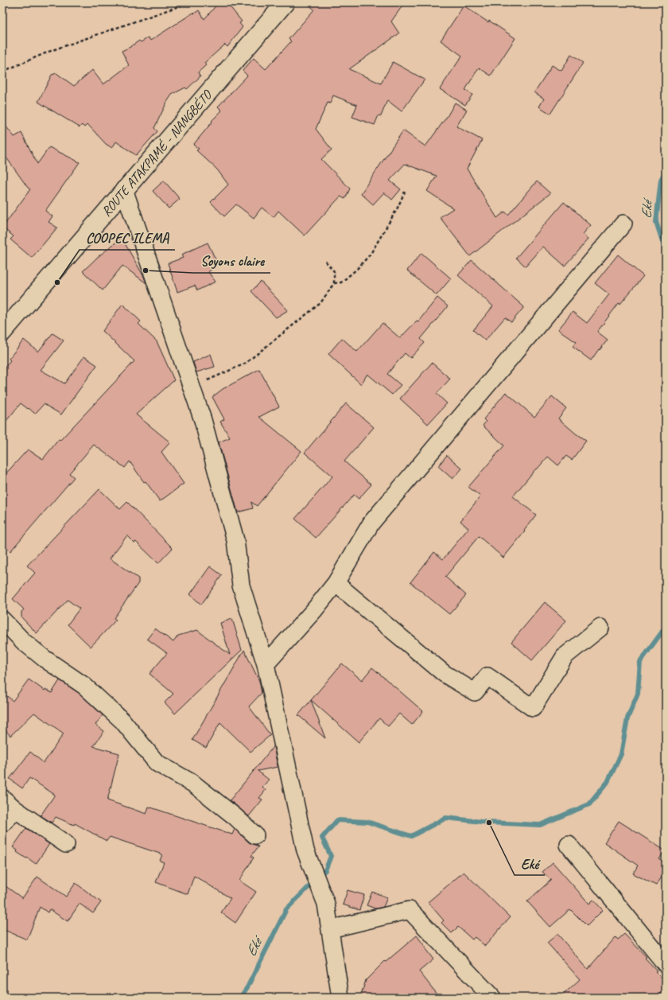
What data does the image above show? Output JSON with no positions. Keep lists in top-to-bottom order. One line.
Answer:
{"streets":{"main road":["ROUTE ATAKPAMÉ - NANGBÉTO"]},"water":["Eké"],"places":["Soyons claire","COOPEC ILEMA","Eké"]}
